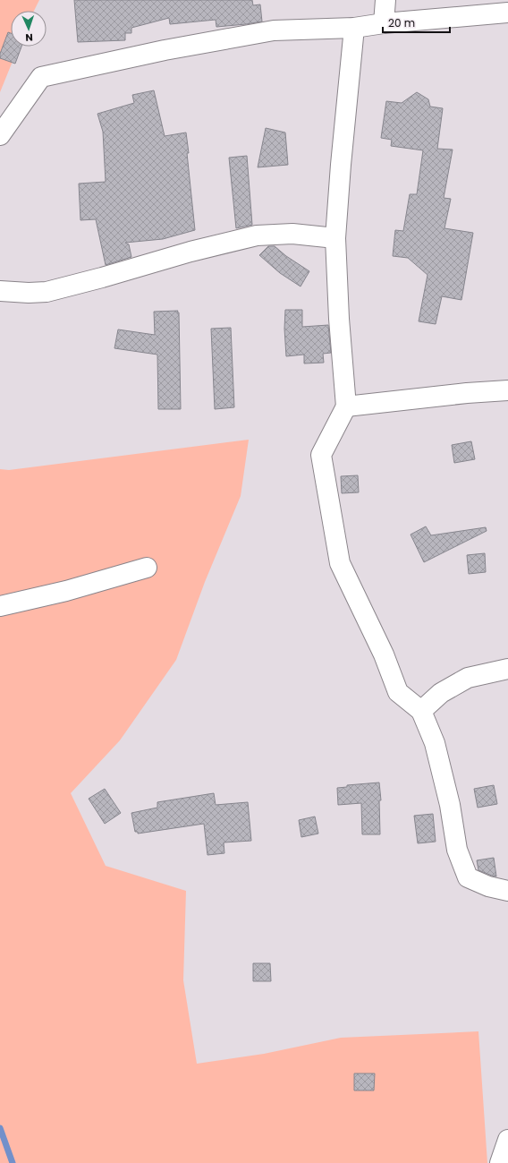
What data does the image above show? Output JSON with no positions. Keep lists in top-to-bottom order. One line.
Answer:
{"scale_bar":"20 m","north":"bottom"}
